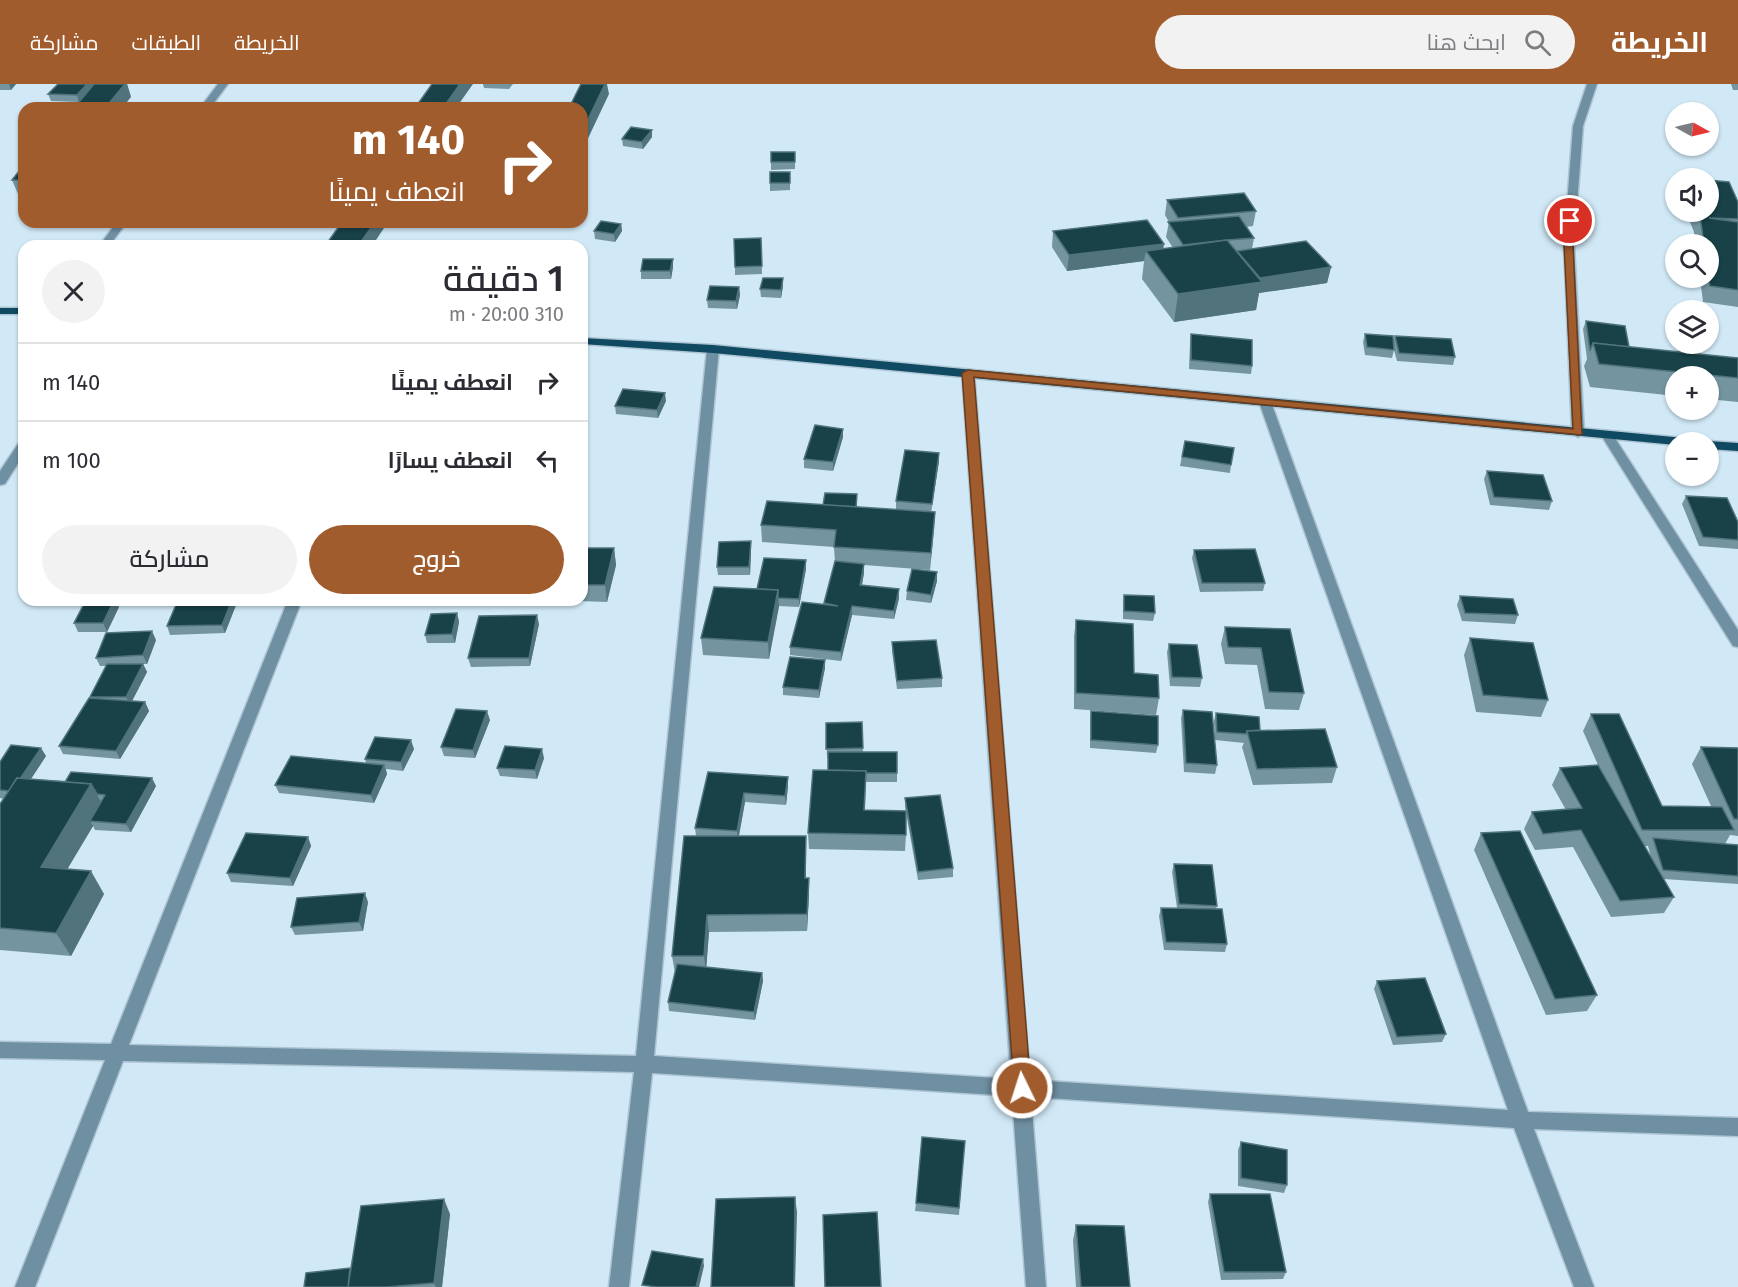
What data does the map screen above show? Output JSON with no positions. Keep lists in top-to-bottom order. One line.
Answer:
{"north":"right","page":{"header":"الخريطة","search":"ابحث هنا","nav":["الخريطة","الطبقات","مشاركة"],"map_buttons":["+","−"],"turn":["140 m","انعطف يمينًا"],"heading":["1 دقيقة","310 m · 20:00"],"list":[{"name":"انعطف يمينًا","value":"140 m"},{"name":"انعطف يسارًا","value":"100 m"}],"buttons":["خروج","مشاركة"]}}
